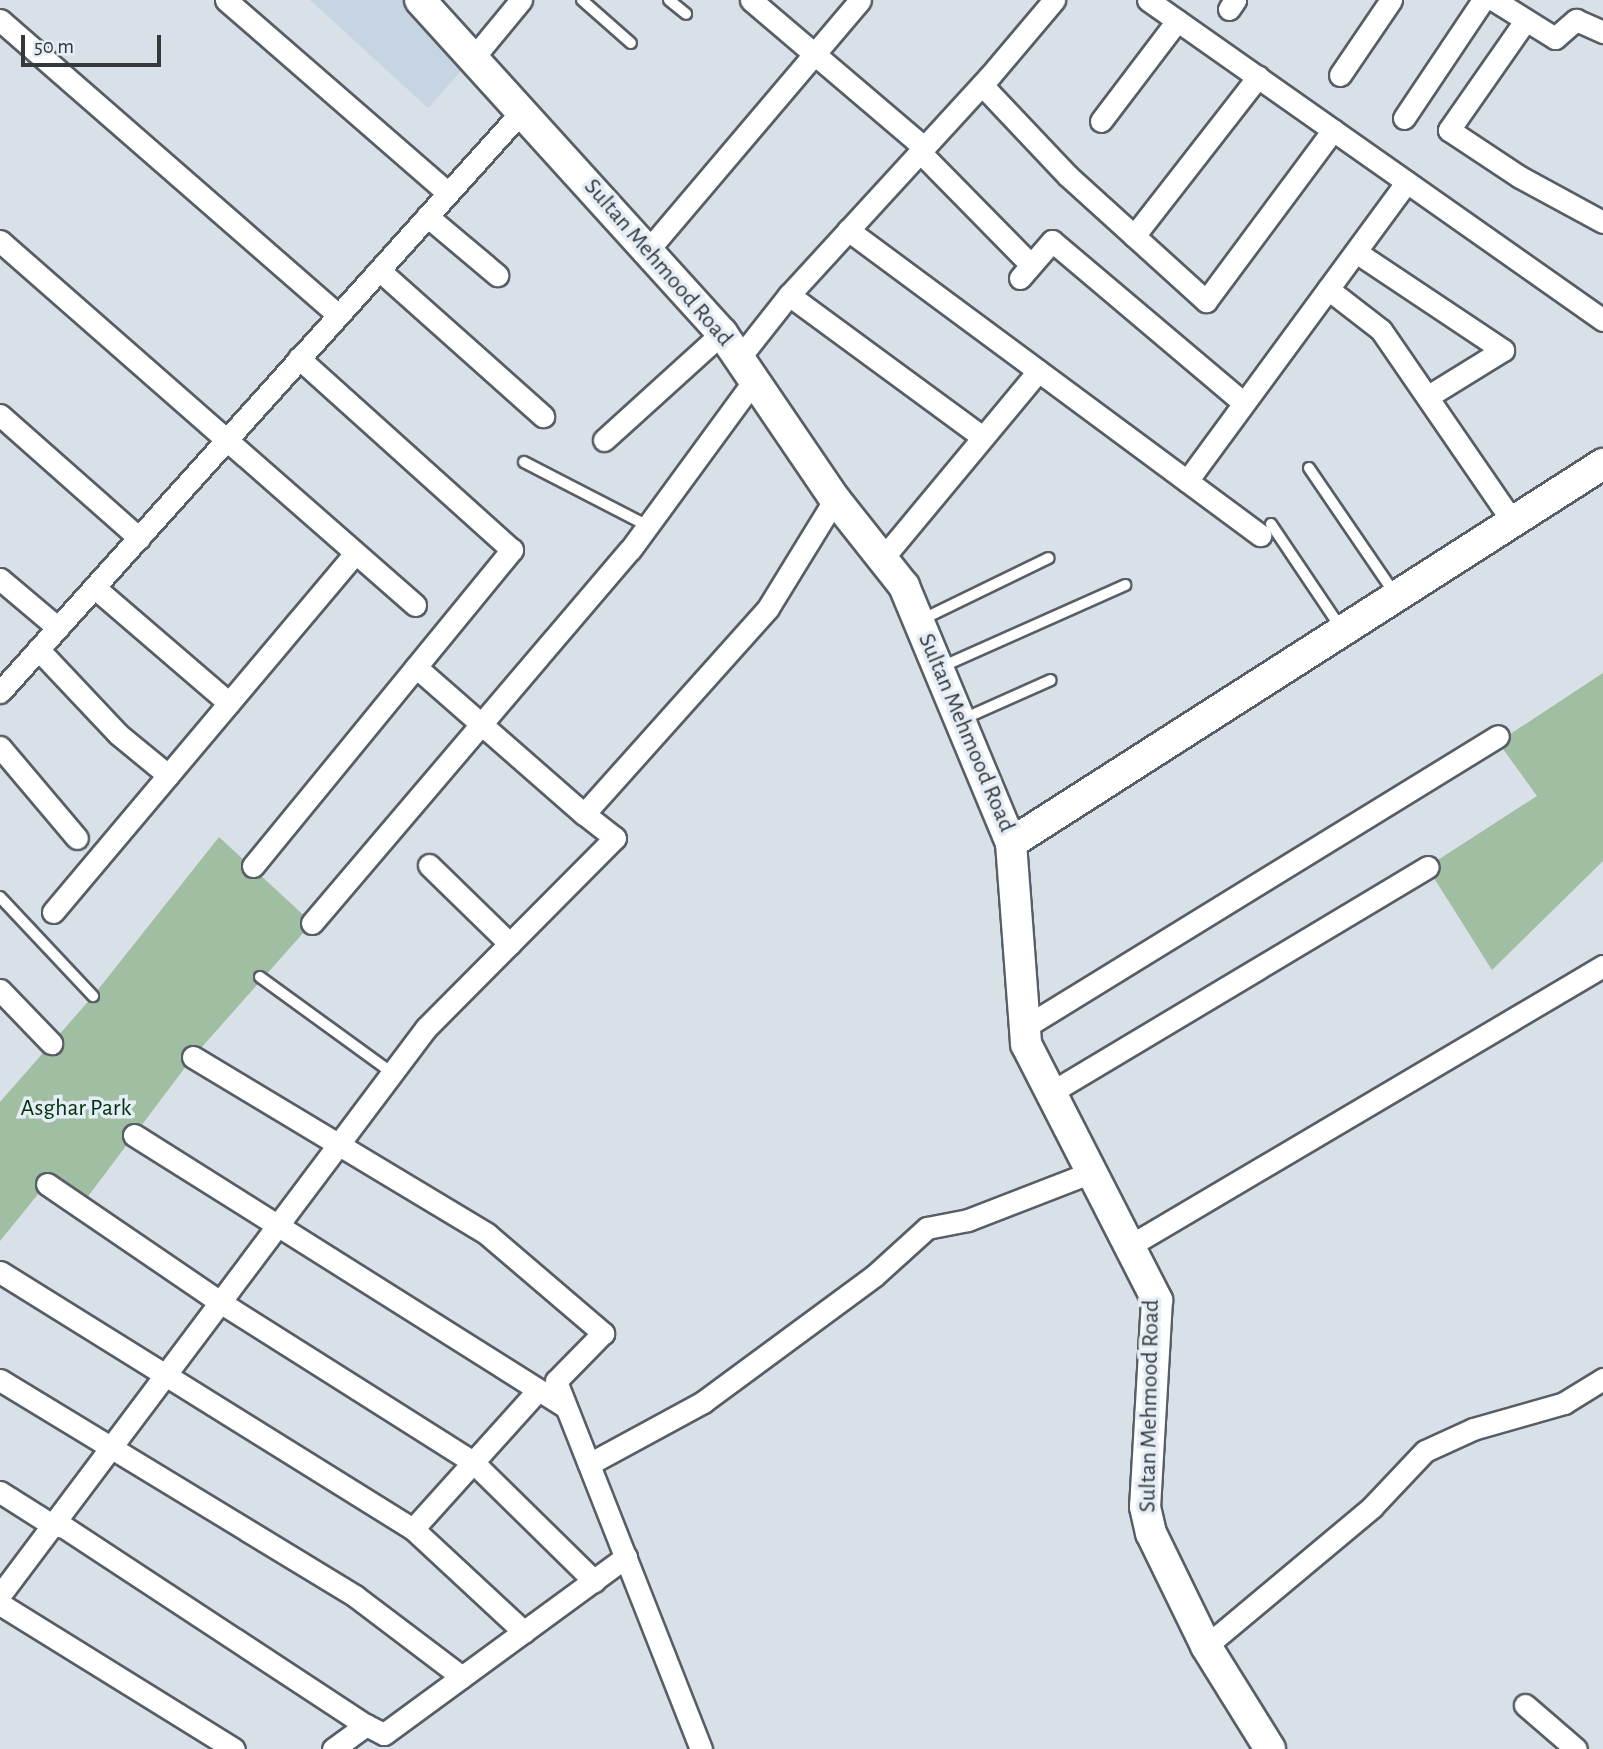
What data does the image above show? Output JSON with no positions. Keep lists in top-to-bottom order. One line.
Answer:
{"streets":{"street":["Sultan Mehmood Road"]},"parks":["Asghar Park"],"scale_bar":"50 m"}
